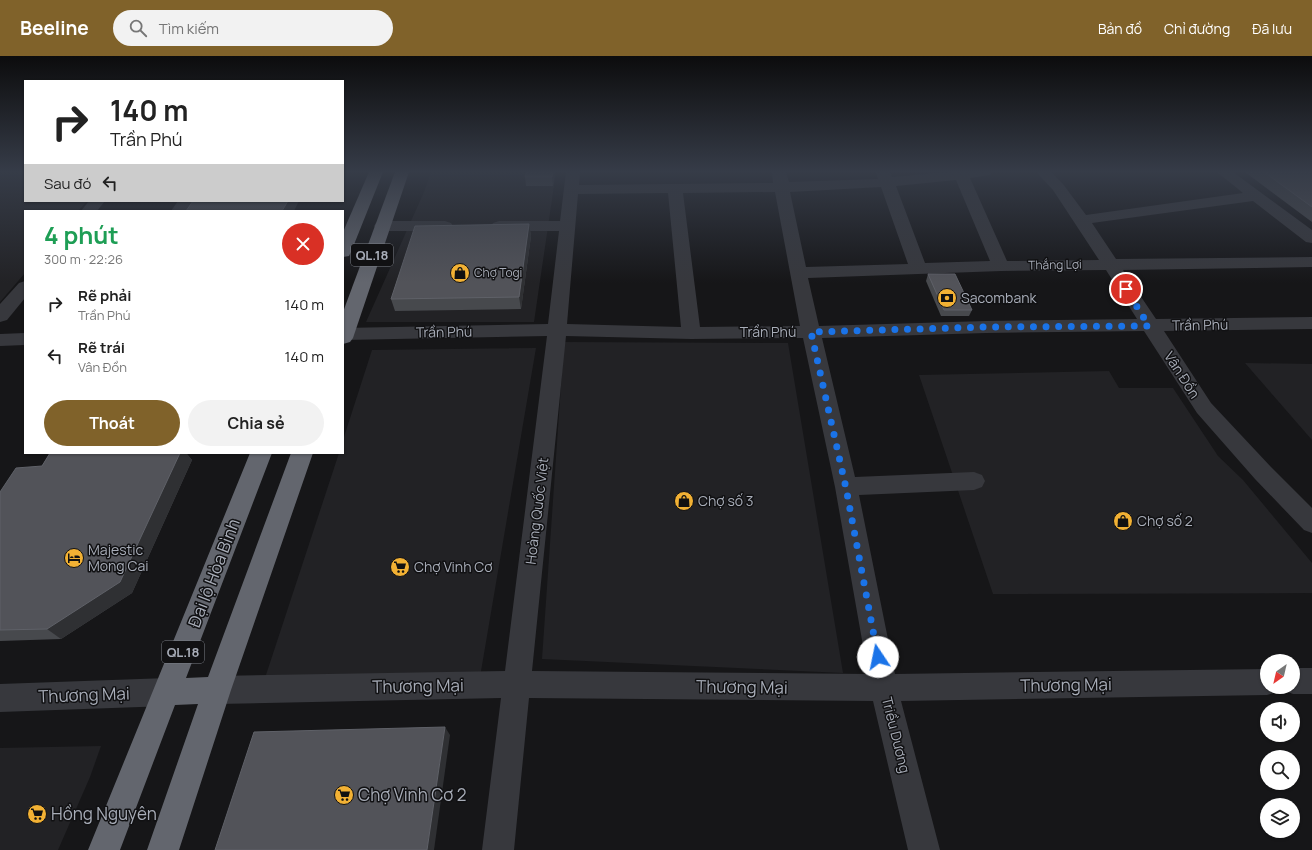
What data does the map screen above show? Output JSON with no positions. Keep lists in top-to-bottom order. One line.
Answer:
{"streets":{"highway":["QL.18","Đại lộ Hòa Bình"],"street":["Thắng Lợi","Trần Phú","Vân Đồn","Hoàng Quốc Việt","Thương Mại","Triều Dương"]},"crossings":[["QL.18","Trần Phú"],["QL.18","Thương Mại"],["Thắng Lợi","Vân Đồn"],["Thắng Lợi","Triều Dương"],["Trần Phú","Vân Đồn"],["Trần Phú","Hoàng Quốc Việt"],["Trần Phú","Triều Dương"],["Hoàng Quốc Việt","Thương Mại"],["Đại lộ Hòa Bình","Thương Mại"],["Thương Mại","Triều Dương"]],"places":{"shop":["Chợ Togi","Chợ số 3","Chợ số 2"],"bank":["Sacombank"],"hotel":["Majestic Mong Cai"],"supermarket":["Chợ Vinh Cơ","Chợ Vinh Cơ 2","Hồng Nguyên"]},"north":"bottom left","page":{"header":"Beeline","search":"Tìm kiếm","nav":["Bản đồ","Chỉ đường","Đã lưu"],"turn":["140 m","Trần Phú"],"then":"Sau đó","heading":["4 phút","300 m · 22:26"],"list":[{"name":"Rẽ phải","note":"Trần Phú","value":"140 m"},{"name":"Rẽ trái","note":"Vân Đồn","value":"140 m"}],"buttons":["Thoát","Chia sẻ"]}}
